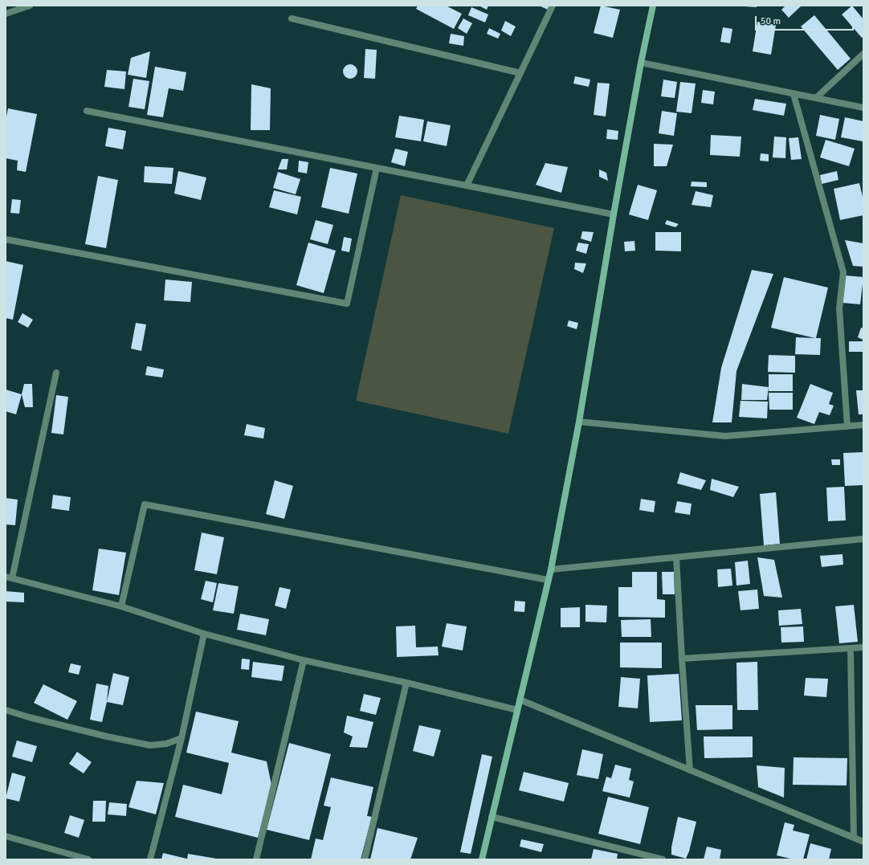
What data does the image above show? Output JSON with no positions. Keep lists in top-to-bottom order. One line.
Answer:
{"scale_bar":"50 m"}
